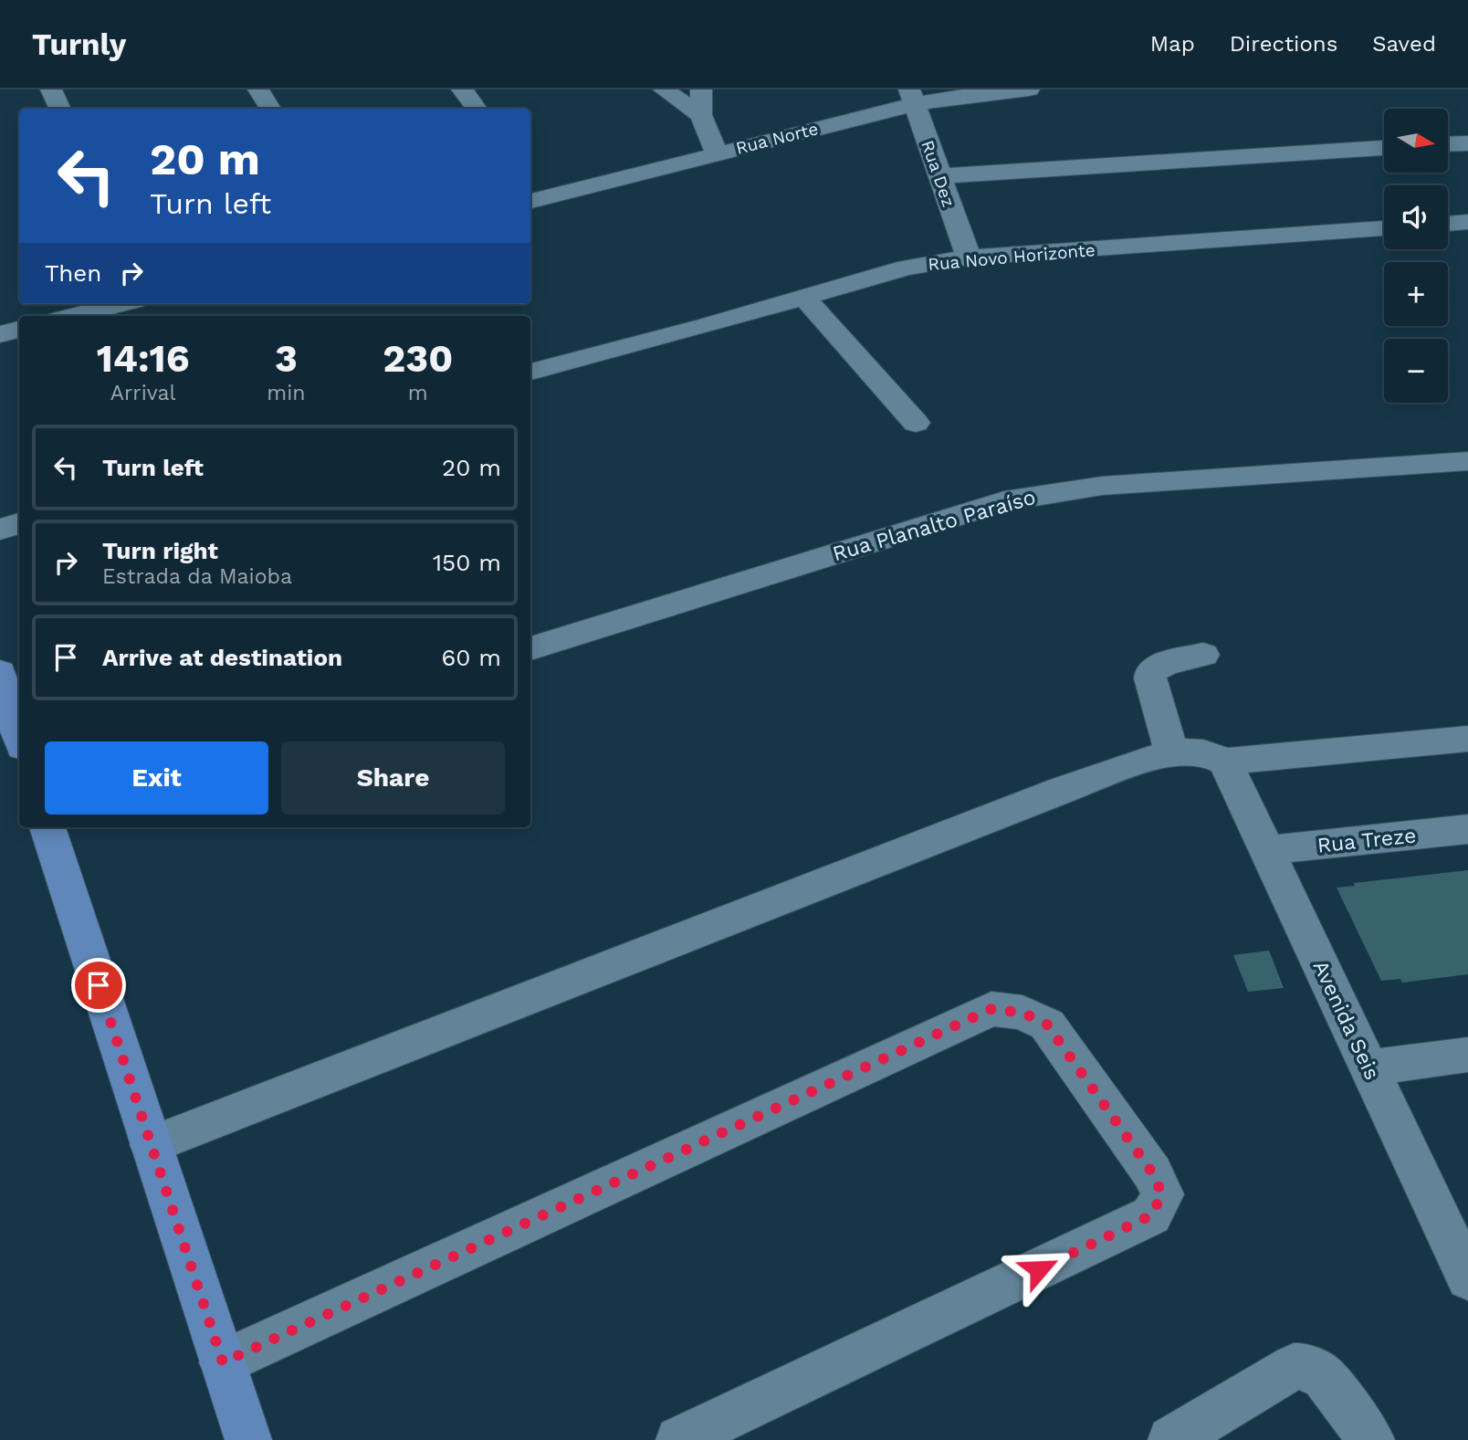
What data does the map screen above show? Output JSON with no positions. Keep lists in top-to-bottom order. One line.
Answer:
{"streets":{"street":["Rua Norte","Rua Dez","Rua Novo Horizonte","Rua Planalto Paraíso","Rua Treze","Avenida Seis"]},"crossings":[["Rua Norte","Rua Dez"],["Rua Dez","Rua Novo Horizonte"],["Rua Treze","Avenida Seis"]],"north":"right","page":{"header":"Turnly","nav":["Map","Directions","Saved"],"map_buttons":["+","−"],"turn":["20 m","Turn left"],"then":"Then","eta":["14:16","Arrival","3","min","230","m"],"list":[{"name":"Turn left","value":"20 m"},{"name":"Turn right","note":"Estrada da Maioba","value":"150 m"},{"name":"Arrive at destination","value":"60 m"}],"buttons":["Exit","Share"]}}
